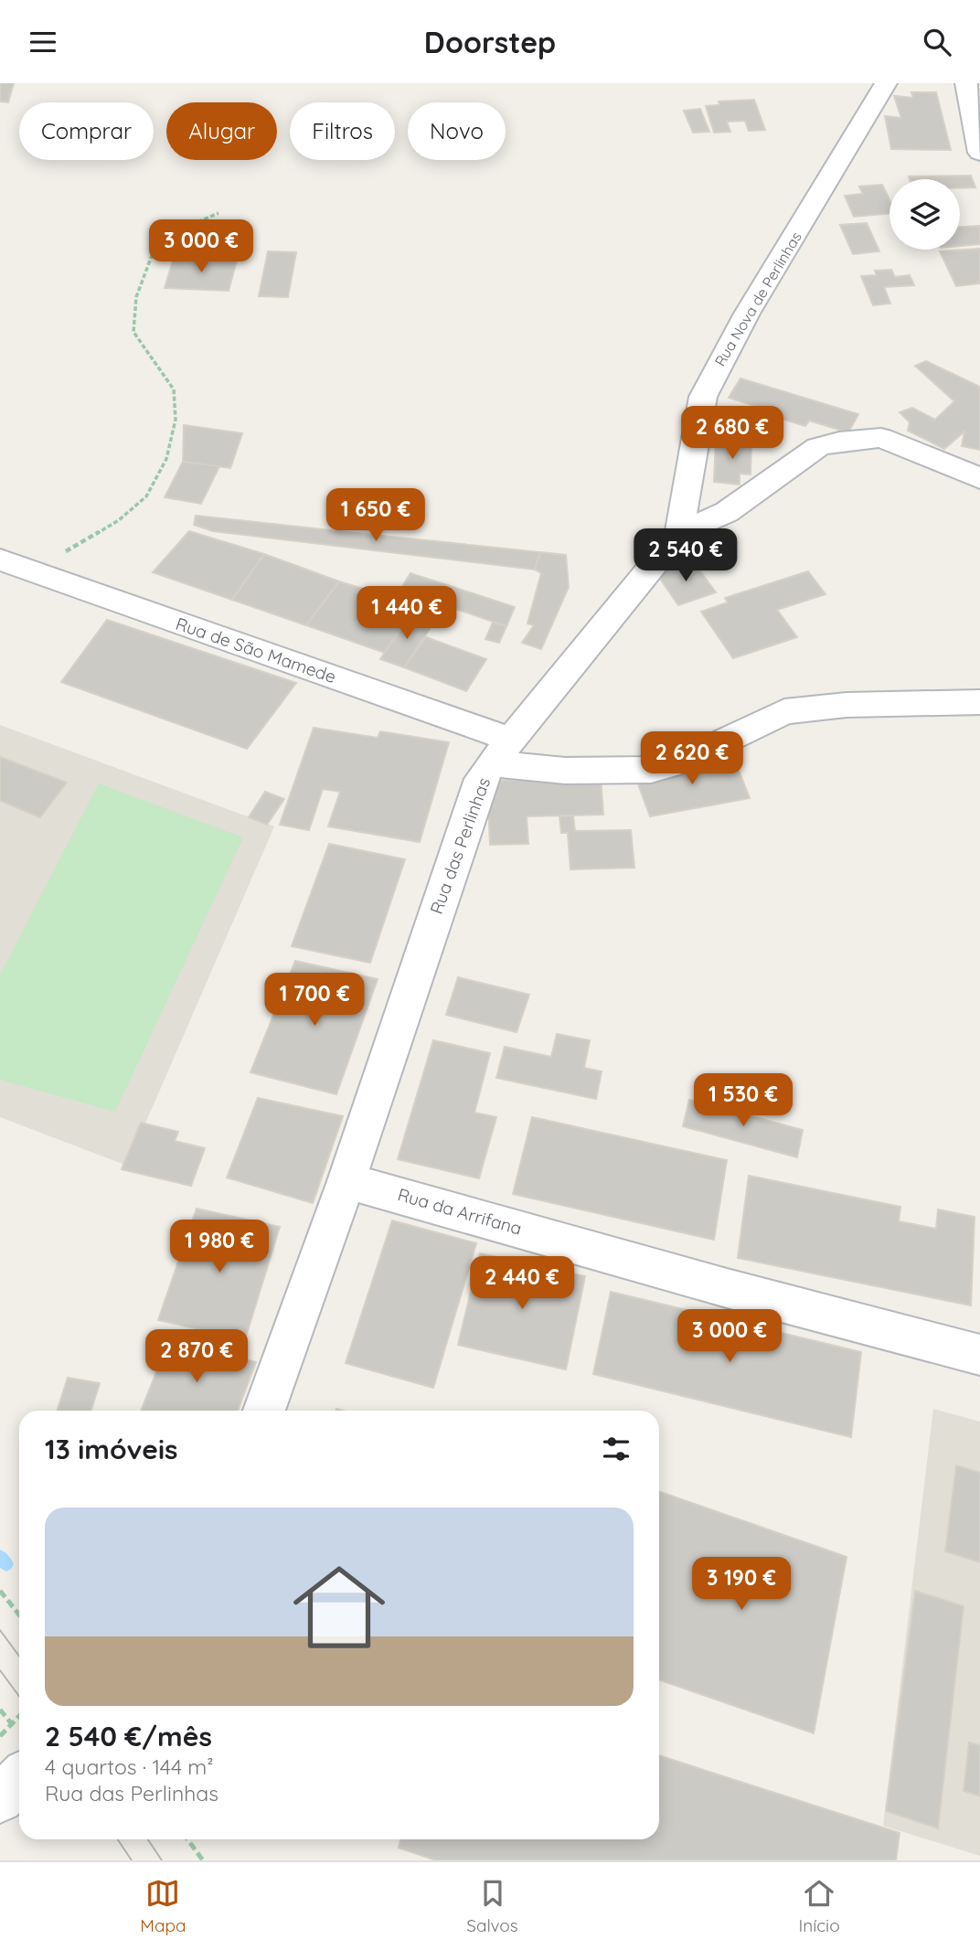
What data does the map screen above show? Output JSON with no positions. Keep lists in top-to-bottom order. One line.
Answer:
{"streets":{"street":["Rua Nova de Perlinhas","Rua de São Mamede","Rua das Perlinhas","Rua da Arrifana"]},"crossings":[["Rua Nova de Perlinhas","Rua das Perlinhas"],["Rua de São Mamede","Rua das Perlinhas"],["Rua das Perlinhas","Rua da Arrifana"]],"page":{"header":"Doorstep","chip":["Comprar","Alugar","Filtros","Novo"],"price":["3 000 €","2 680 €","1 650 €","2 540 €","1 440 €","2 620 €","1 700 €","1 530 €","1 980 €","2 440 €","3 000 €","2 870 €","3 190 €"],"heading":"13 imóveis","list":[{"name":"2 540 €/mês","note":"4 quartos · 144 m² · Rua das Perlinhas"}],"tabs":["Mapa","Salvos","Início"]}}
